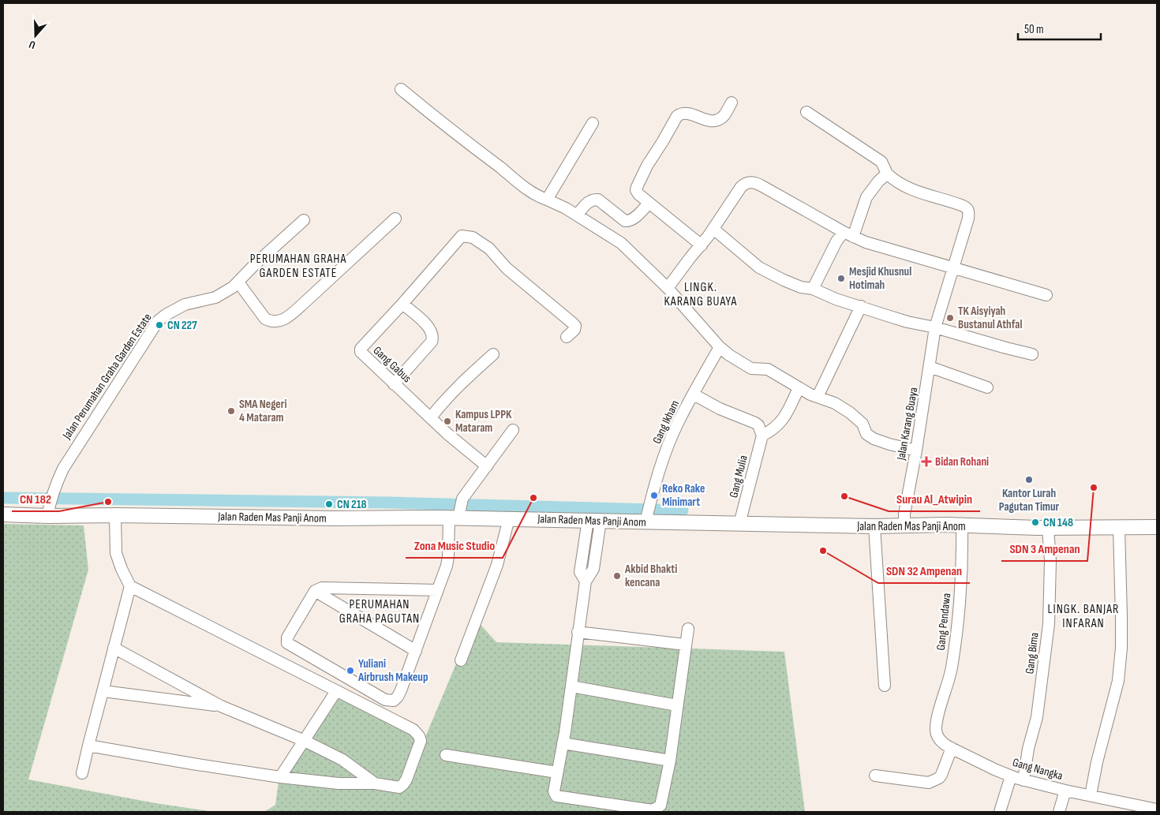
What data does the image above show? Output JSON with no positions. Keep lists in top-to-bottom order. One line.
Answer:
{"streets":{"street":["Gang Gabus","Jalan Perumahan Graha Garden Estate","Gang Ikham","Jalan Karang Buaya","Gang Mulia","Jalan Raden Mas Panji Anom","Gang Pendawa","Gang Bima","Gang Nangka"]},"crossings":[["Jalan Perumahan Graha Garden Estate","Jalan Raden Mas Panji Anom"],["Gang Ikham","Jalan Raden Mas Panji Anom"],["Jalan Karang Buaya","Jalan Raden Mas Panji Anom"],["Gang Mulia","Jalan Raden Mas Panji Anom"],["Jalan Raden Mas Panji Anom","Gang Pendawa"],["Jalan Raden Mas Panji Anom","Gang Bima"],["Gang Pendawa","Gang Nangka"],["Gang Bima","Gang Nangka"]],"districts":["PERUMAHAN GRAHA GARDEN ESTATE","LINGK. KARANG BUAYA","PERUMAHAN GRAHA PAGUTAN","LINGK. BANJAR INFARAN"],"places":{"other":["Mesjid Khusnul Hotimah","TK Aisyiyah Bustanul Athfal","CN 227","SMA Negeri 4 Mataram","Kampus LPPK Mataram","Kantor Lurah Pagutan Timur","SDN 3 Ampenan","Reko Rake Minimart","Surau Al_Atwipin","Zona Music Studio","CN 182","CN 218","CN 148","SDN 32 Ampenan","Akbid Bhakti kencana","Yuliani Airbrush Makeup"],"health":["Bidan Rohani"]},"scale_bar":"50 m","north":"bottom"}
